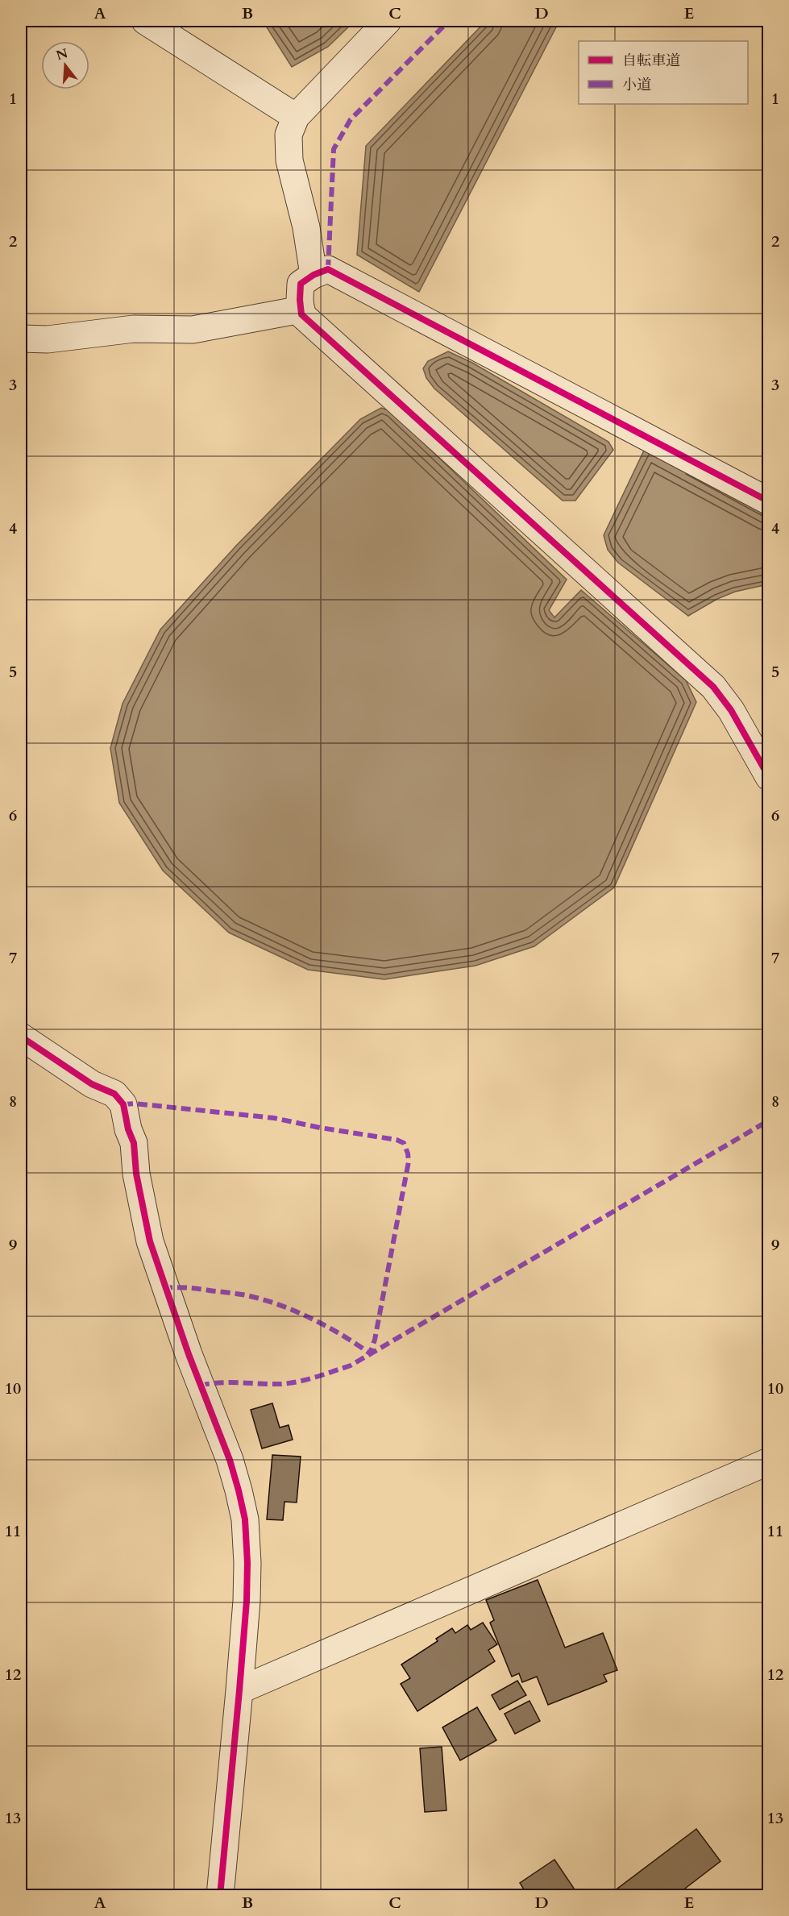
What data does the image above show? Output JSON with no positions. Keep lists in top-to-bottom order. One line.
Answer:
{"legend":["自転車道","小道"],"north":"top","grid":{"columns":["A","B","C","D","E"],"rows":["1","2","3","4","5","6","7","8","9","10","11","12","13"]}}
